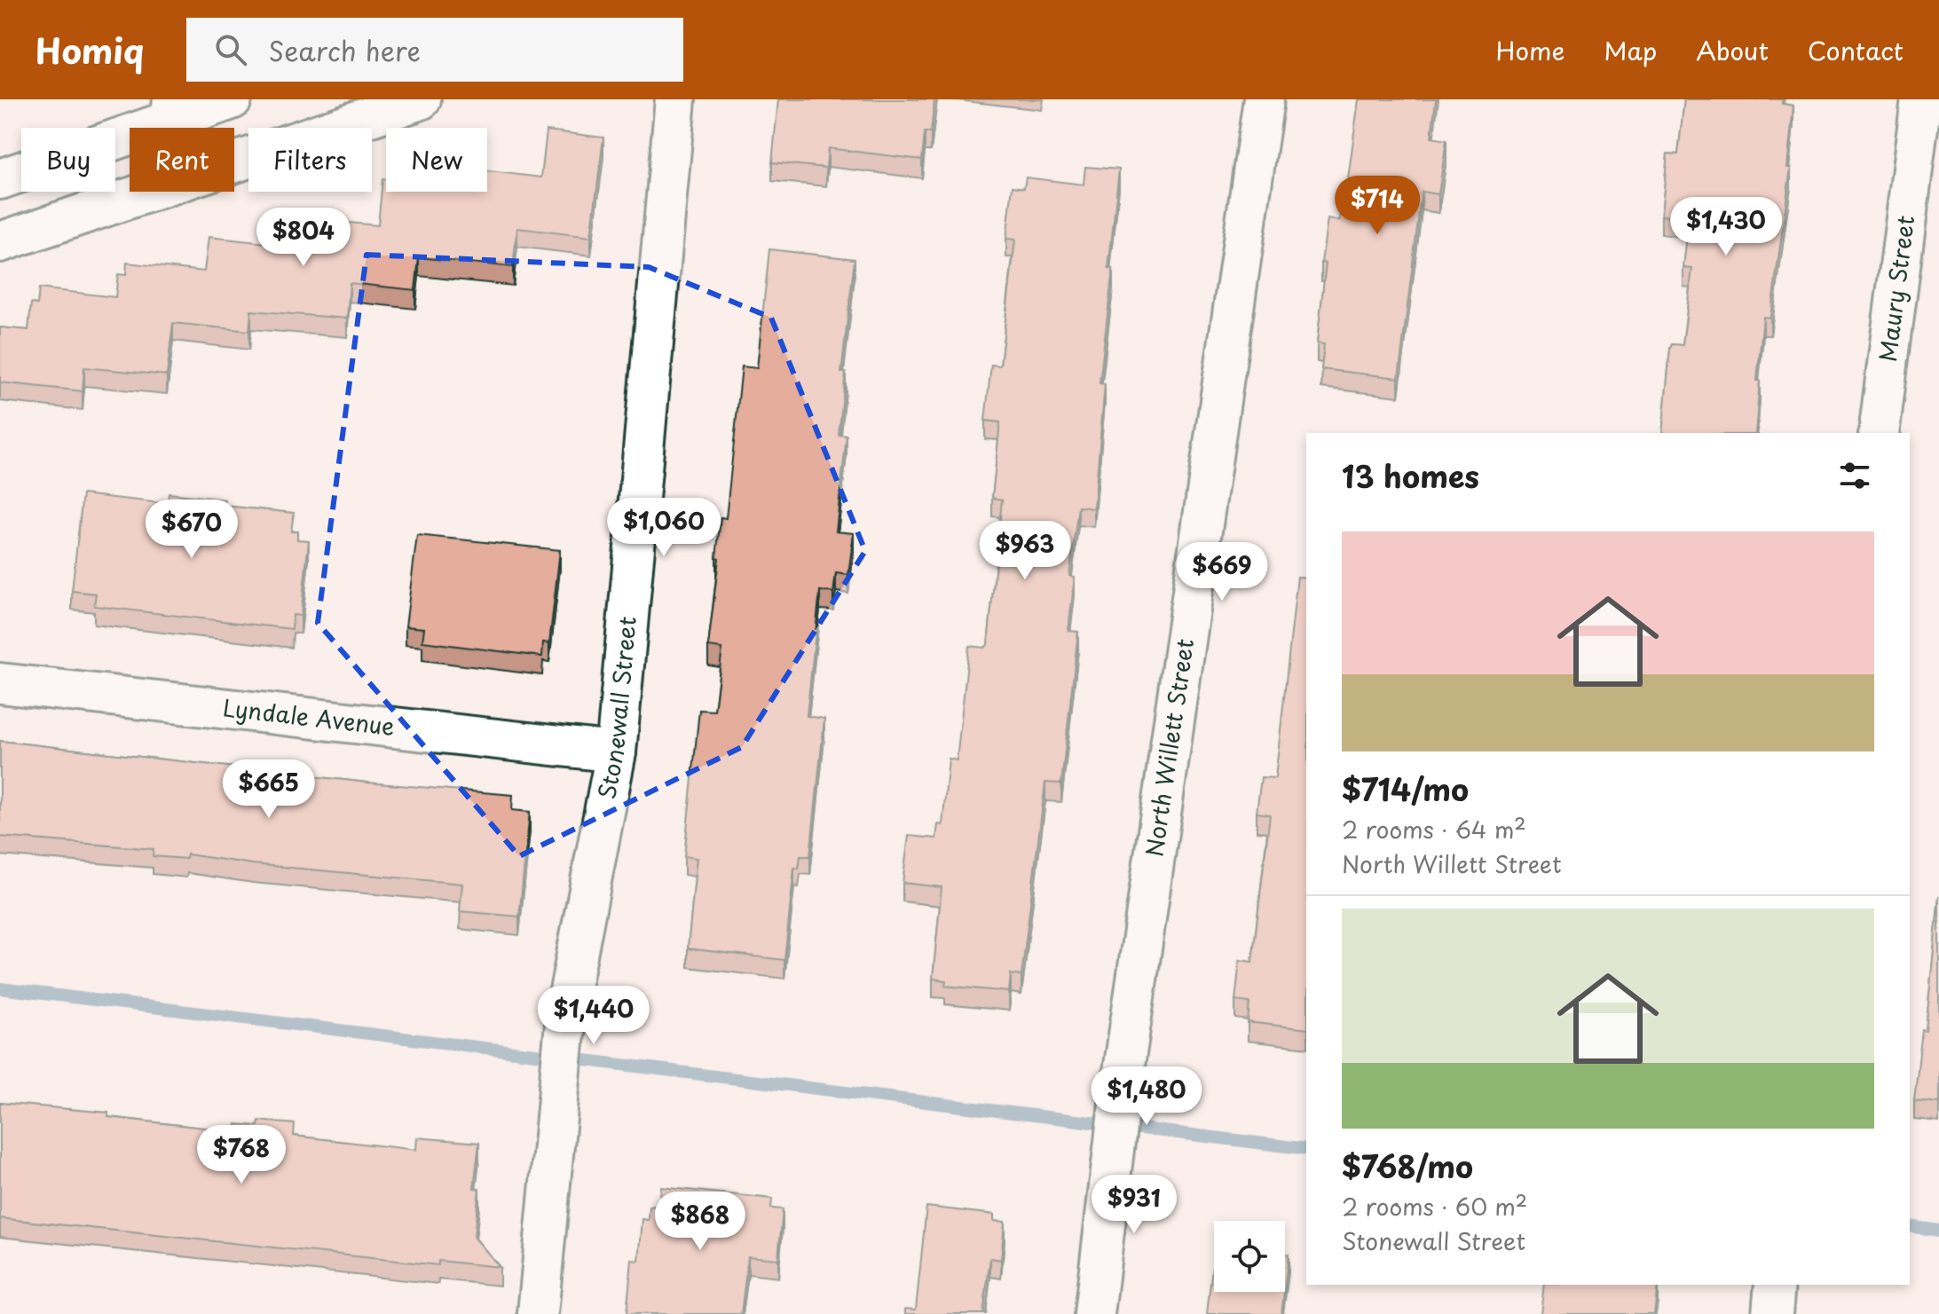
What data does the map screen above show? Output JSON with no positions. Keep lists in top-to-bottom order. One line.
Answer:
{"streets":{"street":["Maury Street","Stonewall Street","Lyndale Avenue","North Willett Street"]},"crossings":[["Stonewall Street","Lyndale Avenue"]],"page":{"header":"Homiq","search":"Search here","nav":["Home","Map","About","Contact"],"chip":["Buy","Rent","Filters","New"],"price":["$714","$1,430","$804","$1,060","$670","$963","$669","$665","$1,440","$1,480","$768","$931","$868"],"heading":"13 homes","list":[{"name":"$714/mo","note":"2 rooms · 64 m² · North Willett Street"},{"name":"$768/mo","note":"2 rooms · 60 m² · Stonewall Street"}]}}
